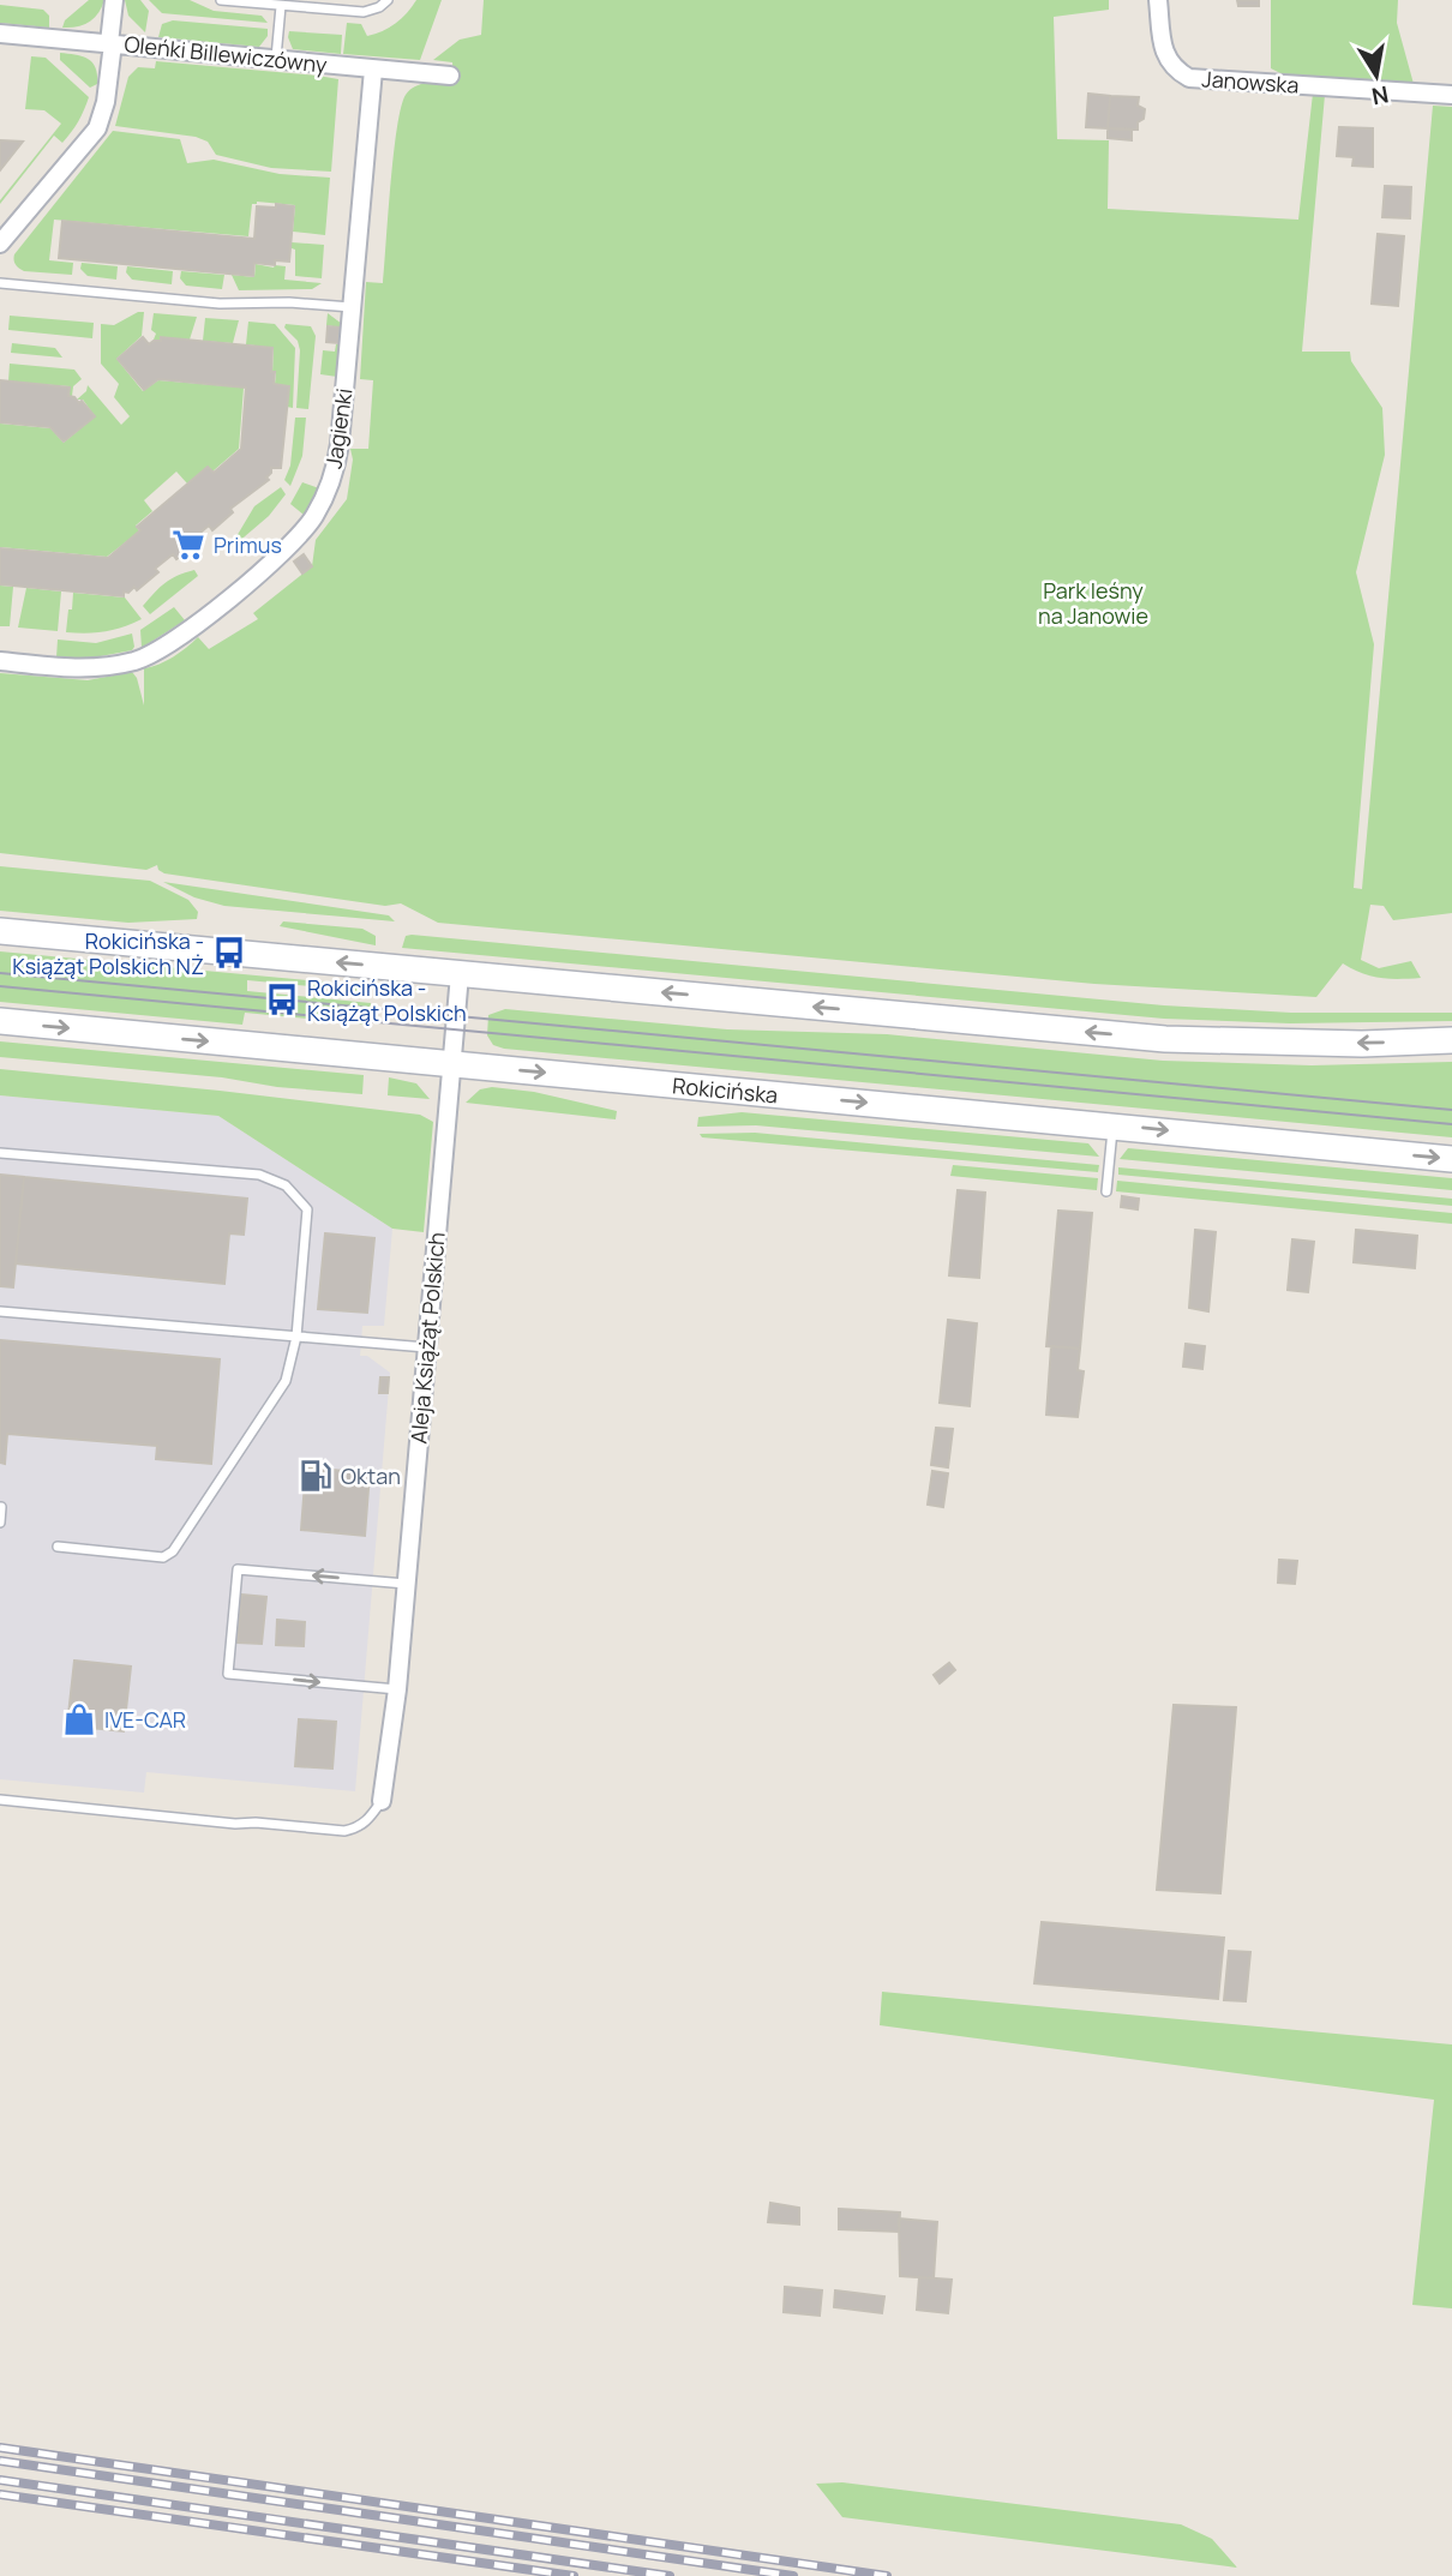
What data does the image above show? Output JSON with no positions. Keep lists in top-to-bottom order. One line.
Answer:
{"streets":{"main road":["Rokicińska"],"street":["Oleńki Billewiczówny","Janowska","Jagienki","Aleja Książąt Polskich"]},"crossings":[["Oleńki Billewiczówny","Jagienki"],["Rokicińska","Aleja Książąt Polskich"]],"parks":["Park leśny na Janowie"],"places":{"supermarket":["Primus"],"bus stop":["Rokicińska - Książąt Polskich NŻ","Rokicińska - Książąt Polskich"],"fuel station":["Oktan"],"shop":["IVE-CAR"]},"north":"bottom"}
